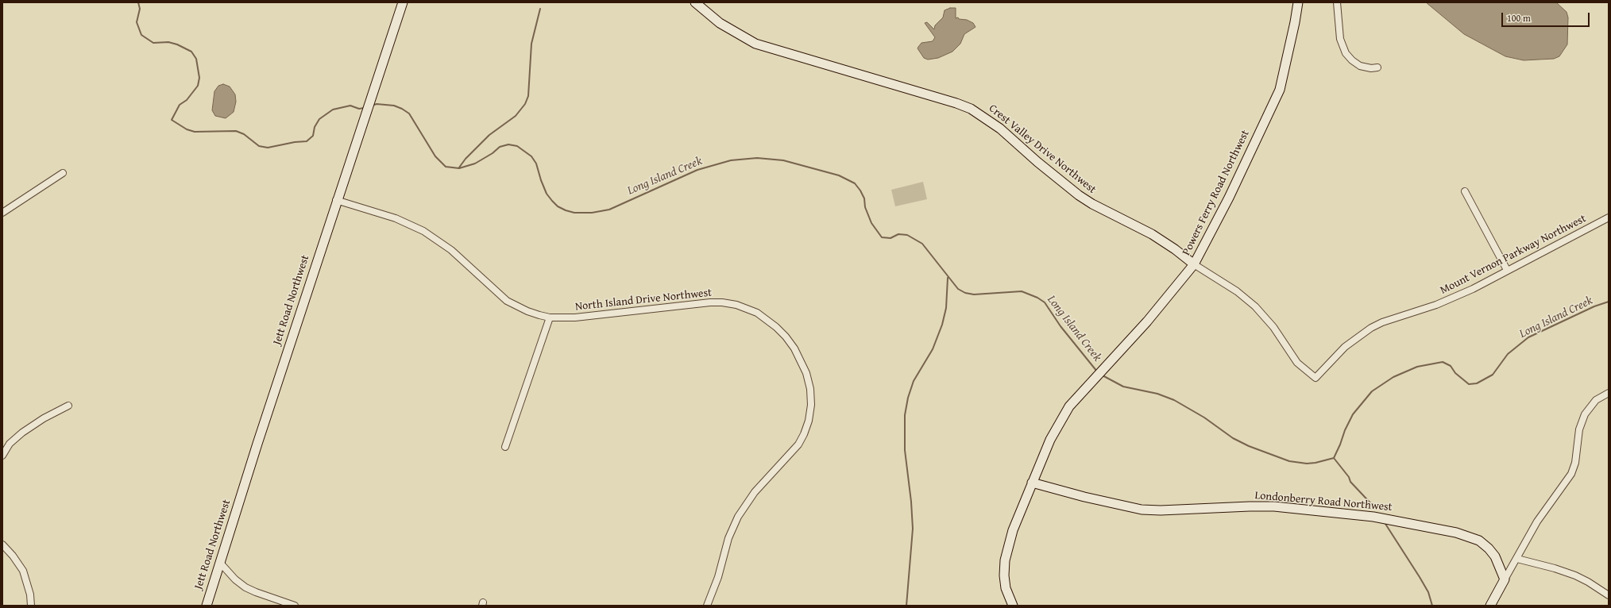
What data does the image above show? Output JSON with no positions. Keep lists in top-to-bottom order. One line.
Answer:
{"streets":{"street":["Crest Valley Drive Northwest","Powers Ferry Road Northwest","Mount Vernon Parkway Northwest","Jett Road Northwest","North Island Drive Northwest","Londonberry Road Northwest"]},"crossings":[["Crest Valley Drive Northwest","Powers Ferry Road Northwest"],["Crest Valley Drive Northwest","Mount Vernon Parkway Northwest"],["Powers Ferry Road Northwest","Londonberry Road Northwest"],["Jett Road Northwest","North Island Drive Northwest"]],"water":["Long Island Creek"],"scale_bar":"100 m"}
